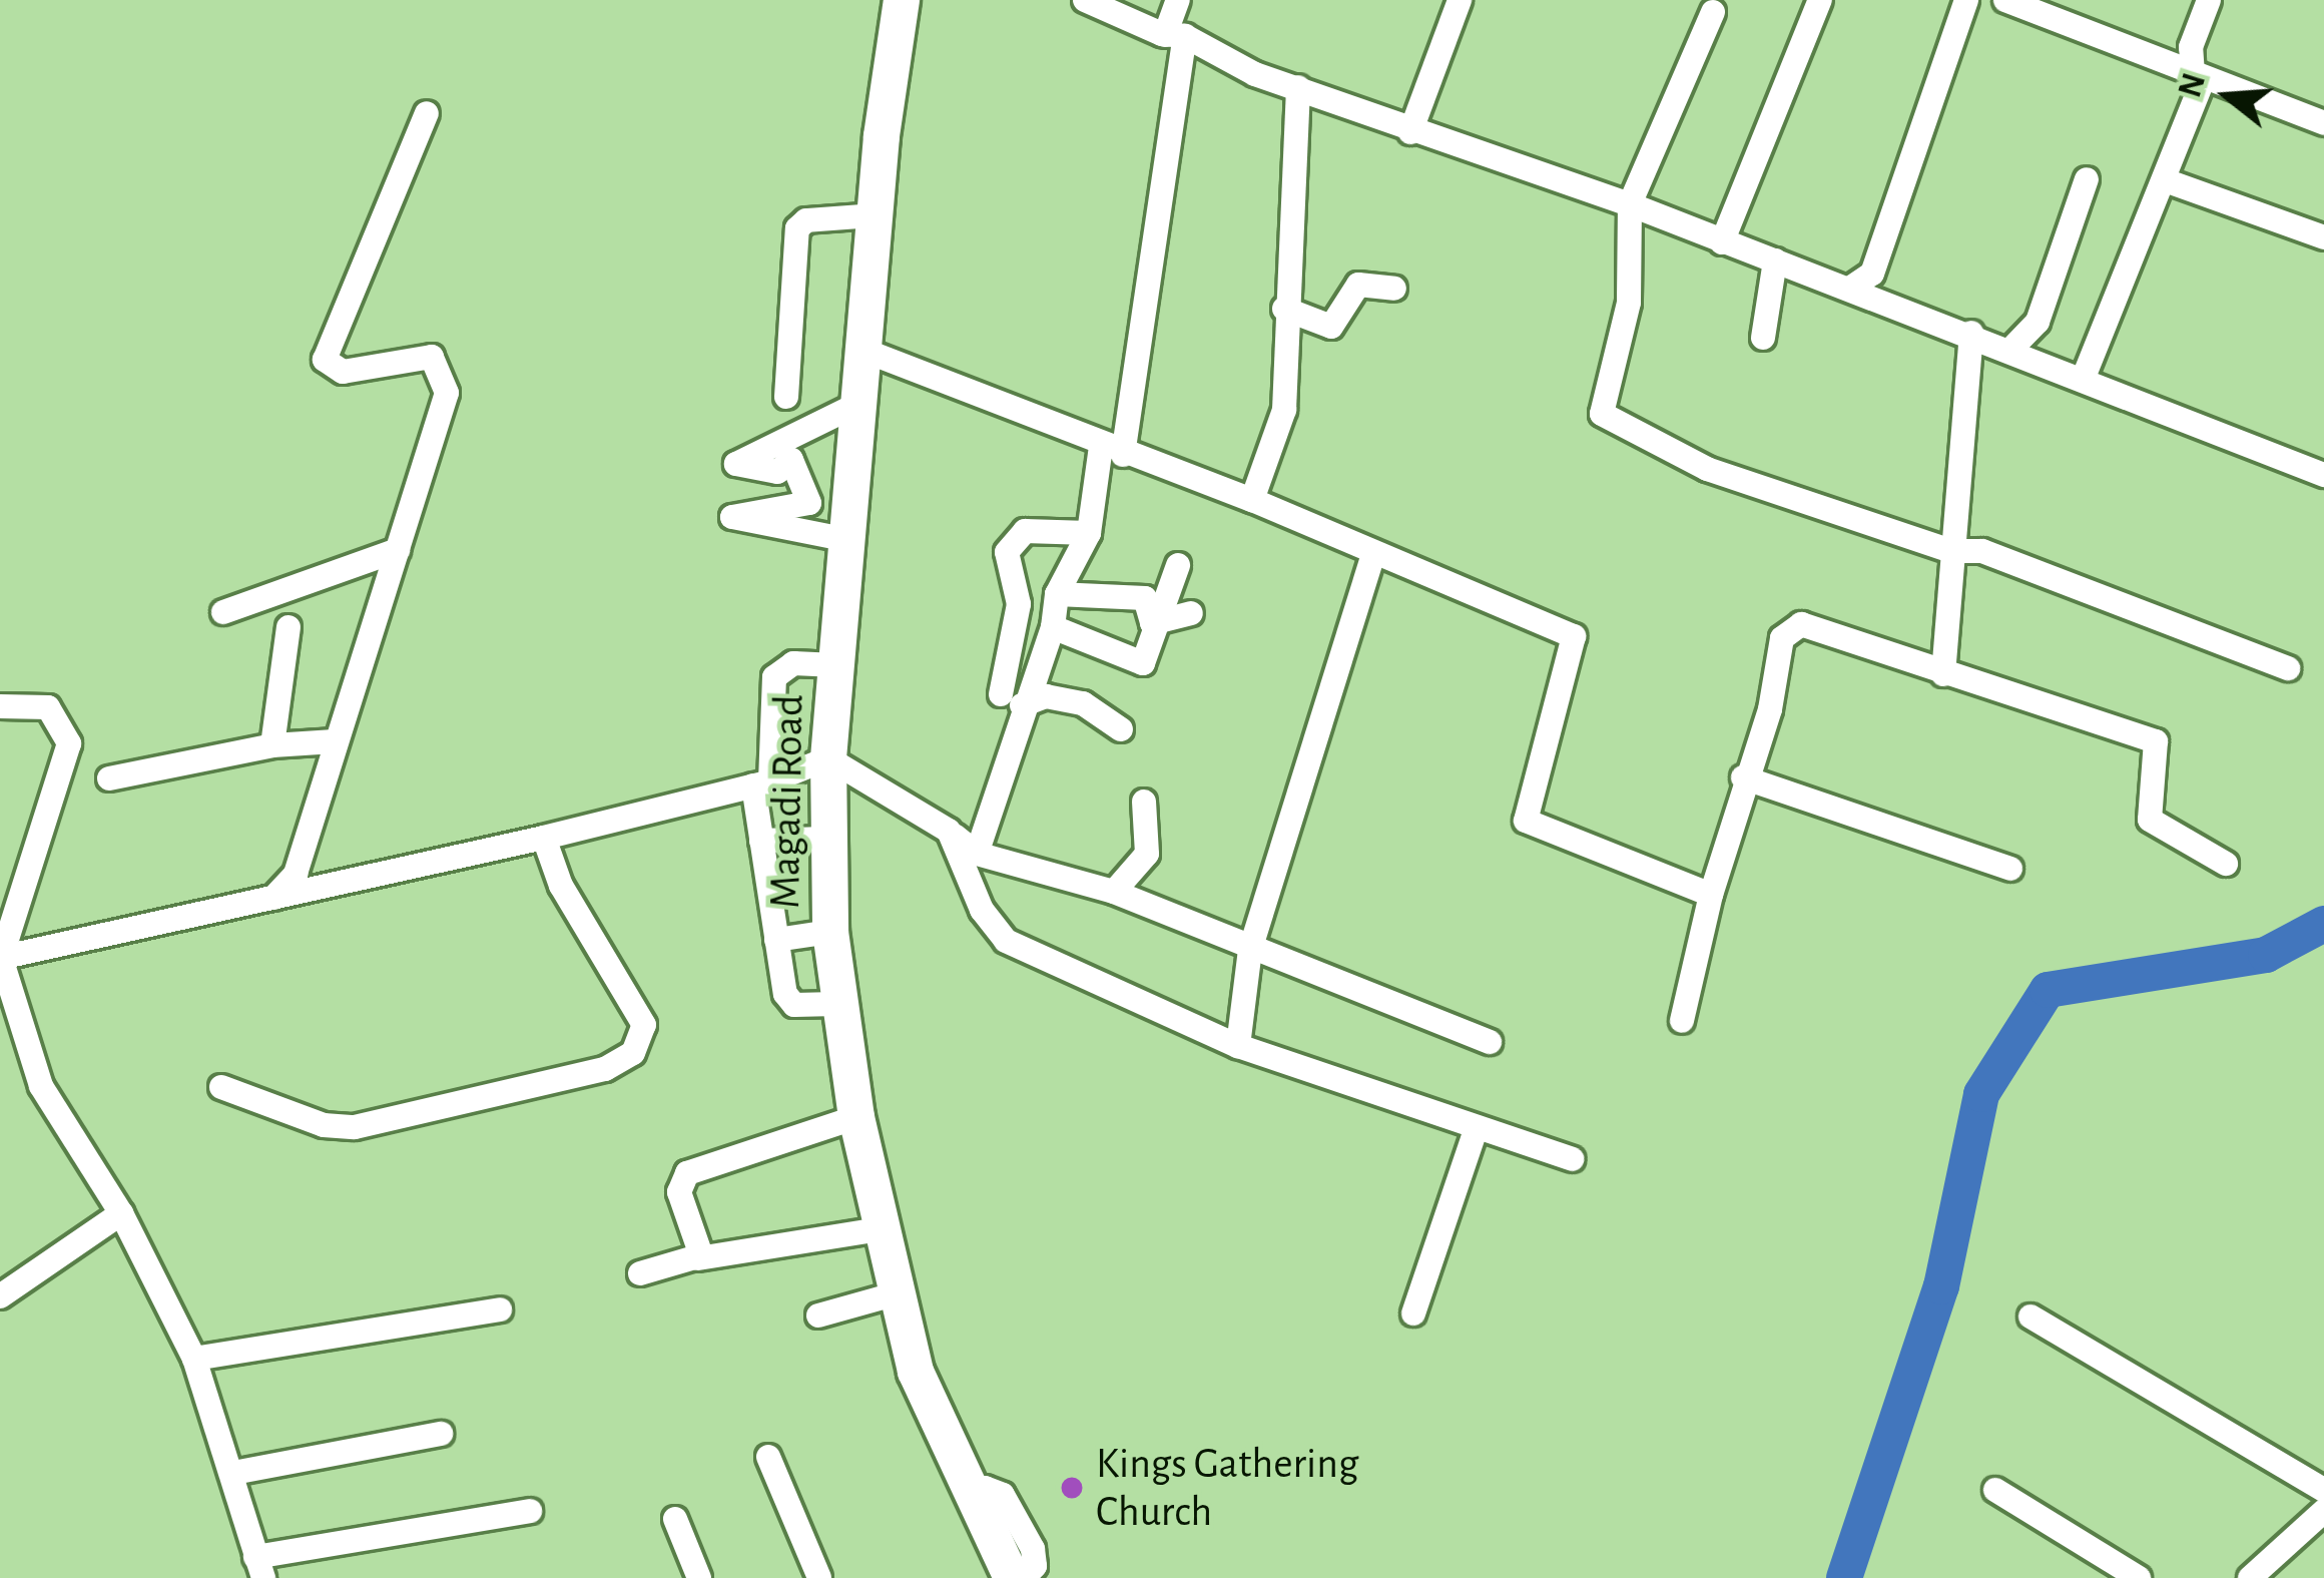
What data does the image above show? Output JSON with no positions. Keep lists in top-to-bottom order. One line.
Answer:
{"streets":{"highway":["Magadi Road"]},"places":["Kings Gathering Church"],"north":"left"}
